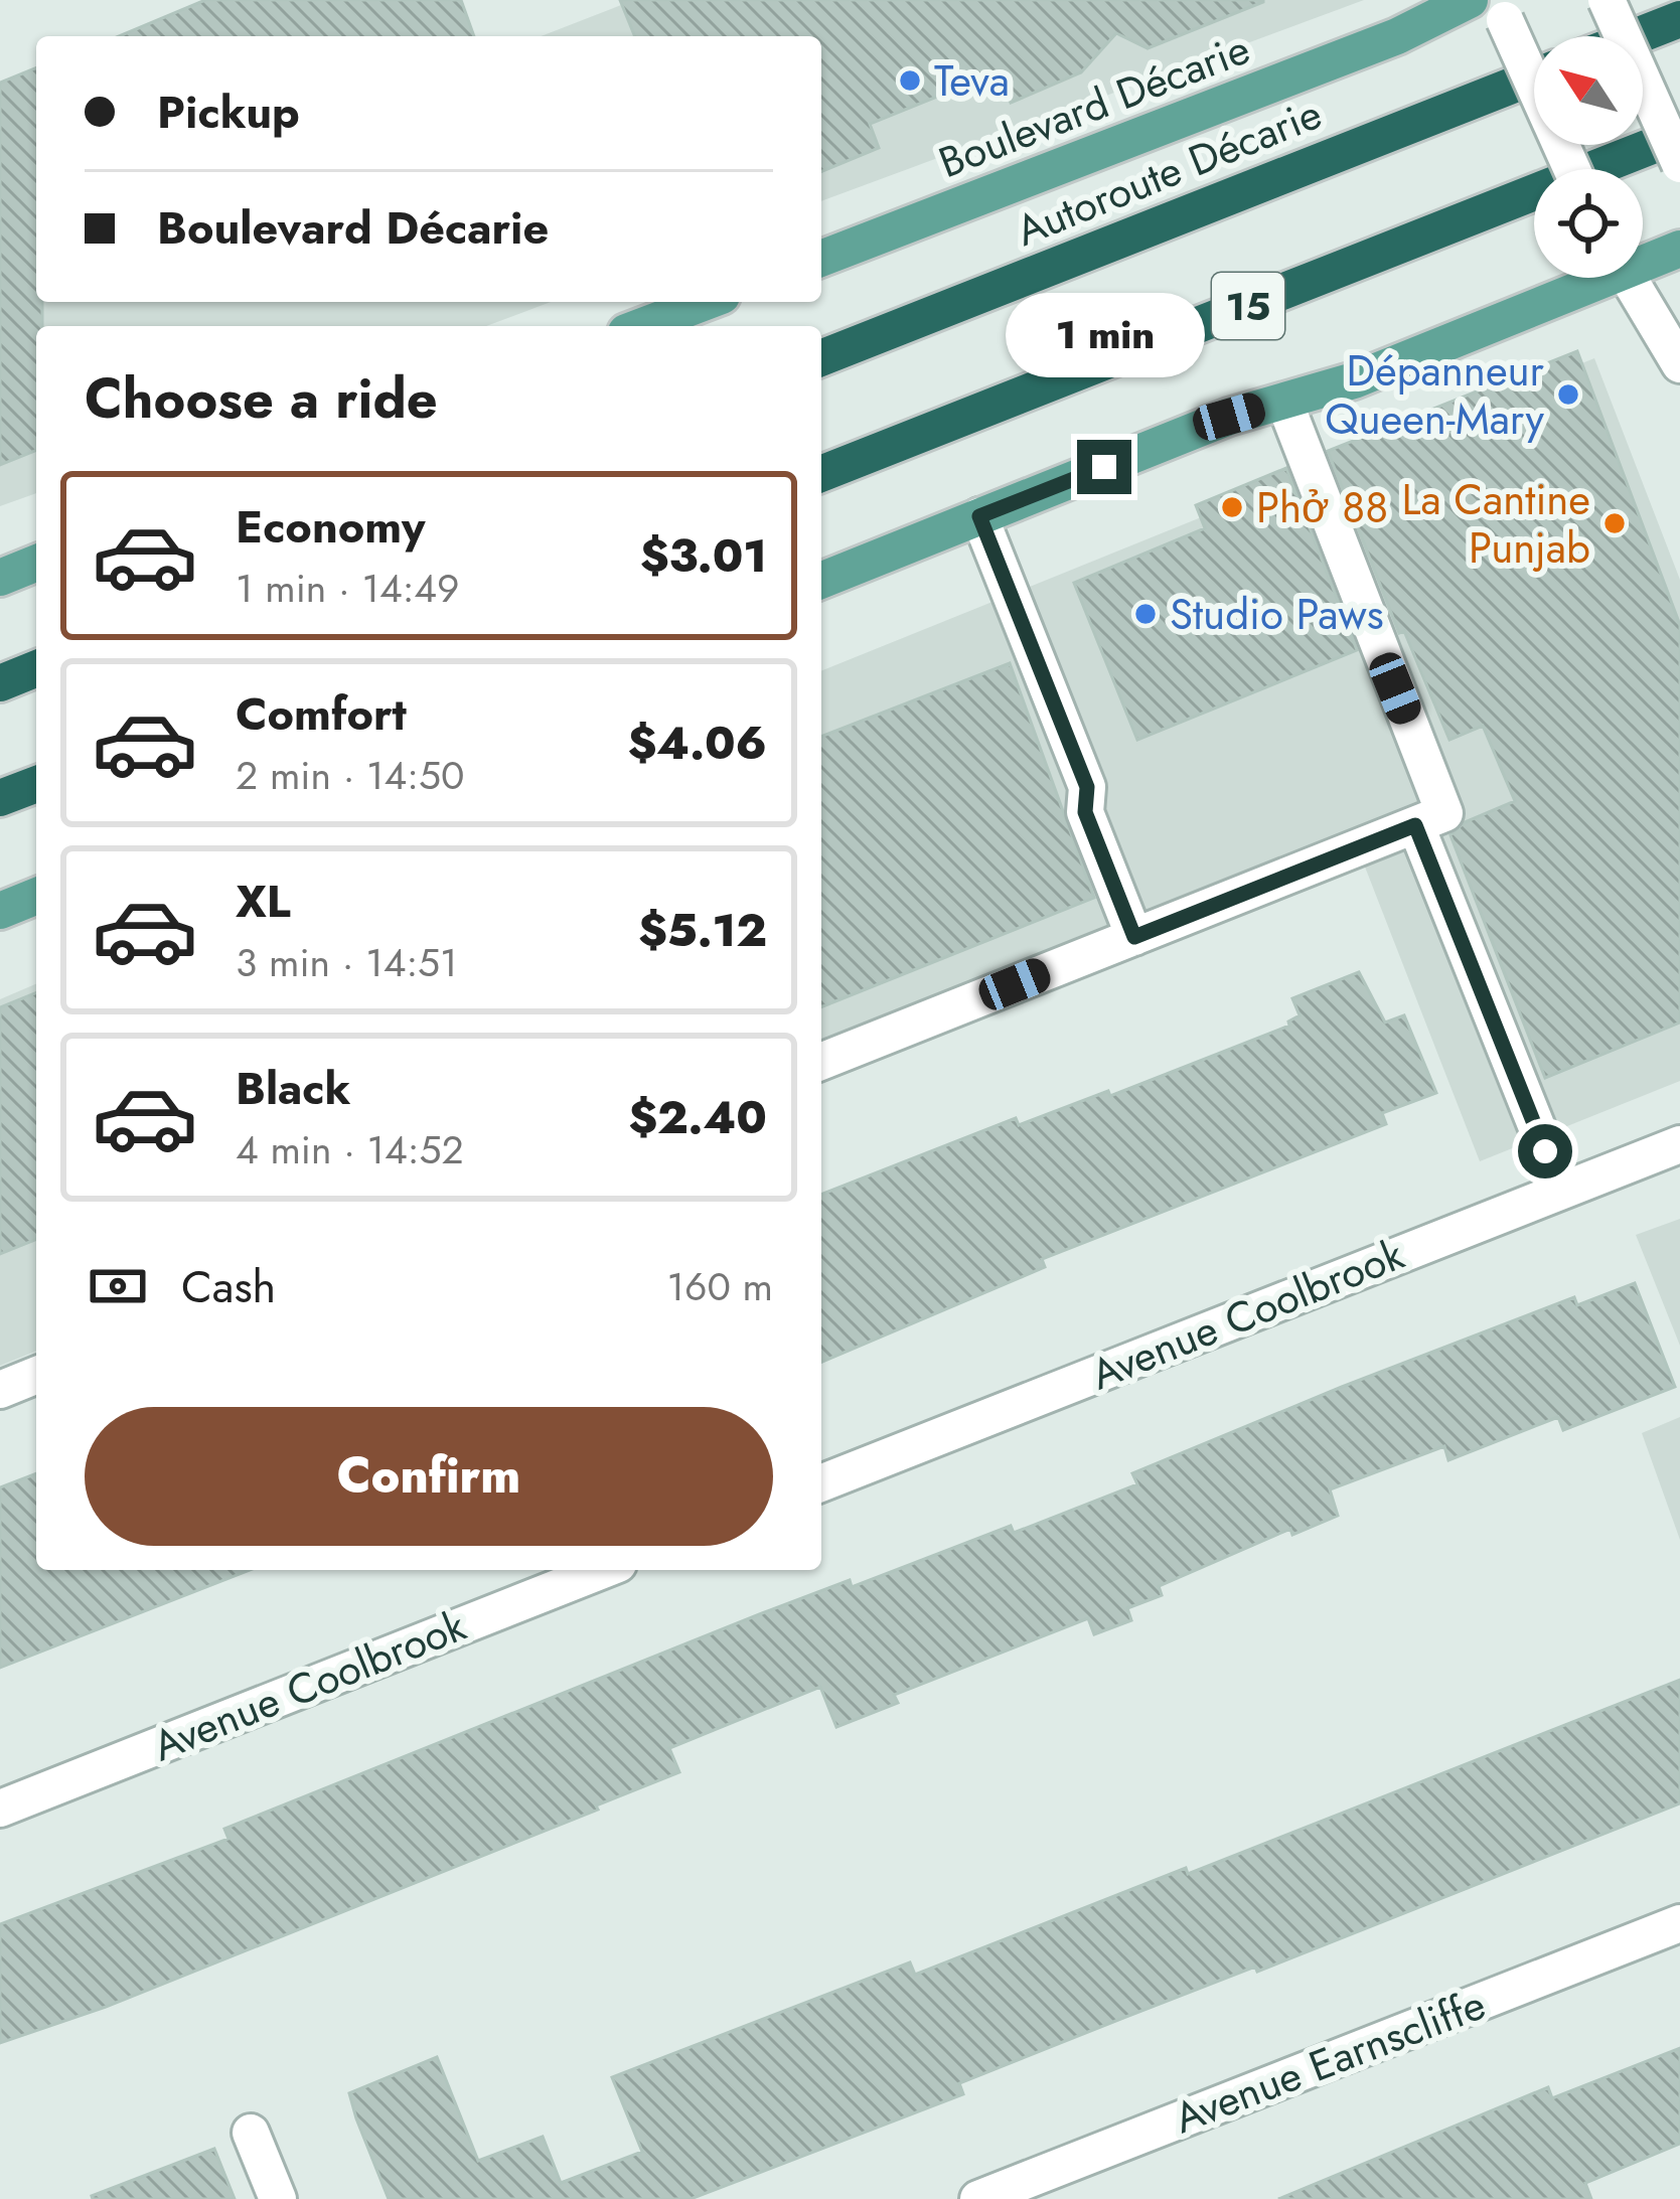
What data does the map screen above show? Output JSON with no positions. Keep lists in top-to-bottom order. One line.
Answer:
{"streets":{"highway":["Autoroute Décarie","15"],"main road":["Boulevard Décarie"],"street":["Avenue Coolbrook","Avenue Earnscliffe"]},"places":["Teva","Dépanneur Queen-Mary","Phở 88","La Cantine Punjab","Studio Paws"],"north":"top left","page":{"banner":["Pickup","Boulevard Décarie"],"bubble":"1 min","heading":"Choose a ride","list":[{"name":"Economy","note":"1 min · 14:49","value":"$3.01"},{"name":"Comfort","note":"2 min · 14:50","value":"$4.06"},{"name":"XL","note":"3 min · 14:51","value":"$5.12"},{"name":"Black","note":"4 min · 14:52","value":"$2.40"}],"pay":["Cash","160 m"],"buttons":"Confirm"}}
